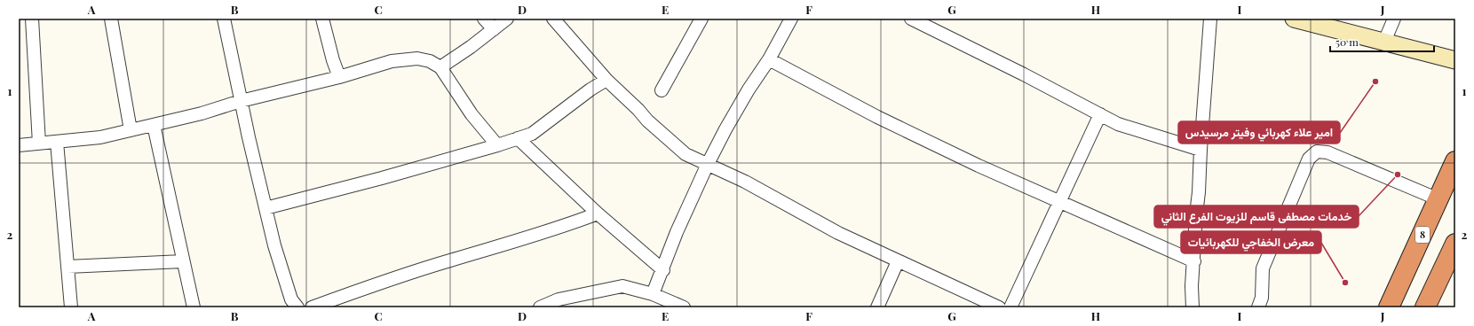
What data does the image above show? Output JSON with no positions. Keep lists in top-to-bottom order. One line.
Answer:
{"streets":{"highway":["8"]},"places":["امير علاء كهربائي وفيتر مرسيدس","خدمات مصطفى قاسم للزيوت الفرع الثاني","معرض الخفاجي للكهربائيات"],"scale_bar":"50 m","grid":{"columns":["A","B","C","D","E","F","G","H","I","J"],"rows":["1","2"]}}
